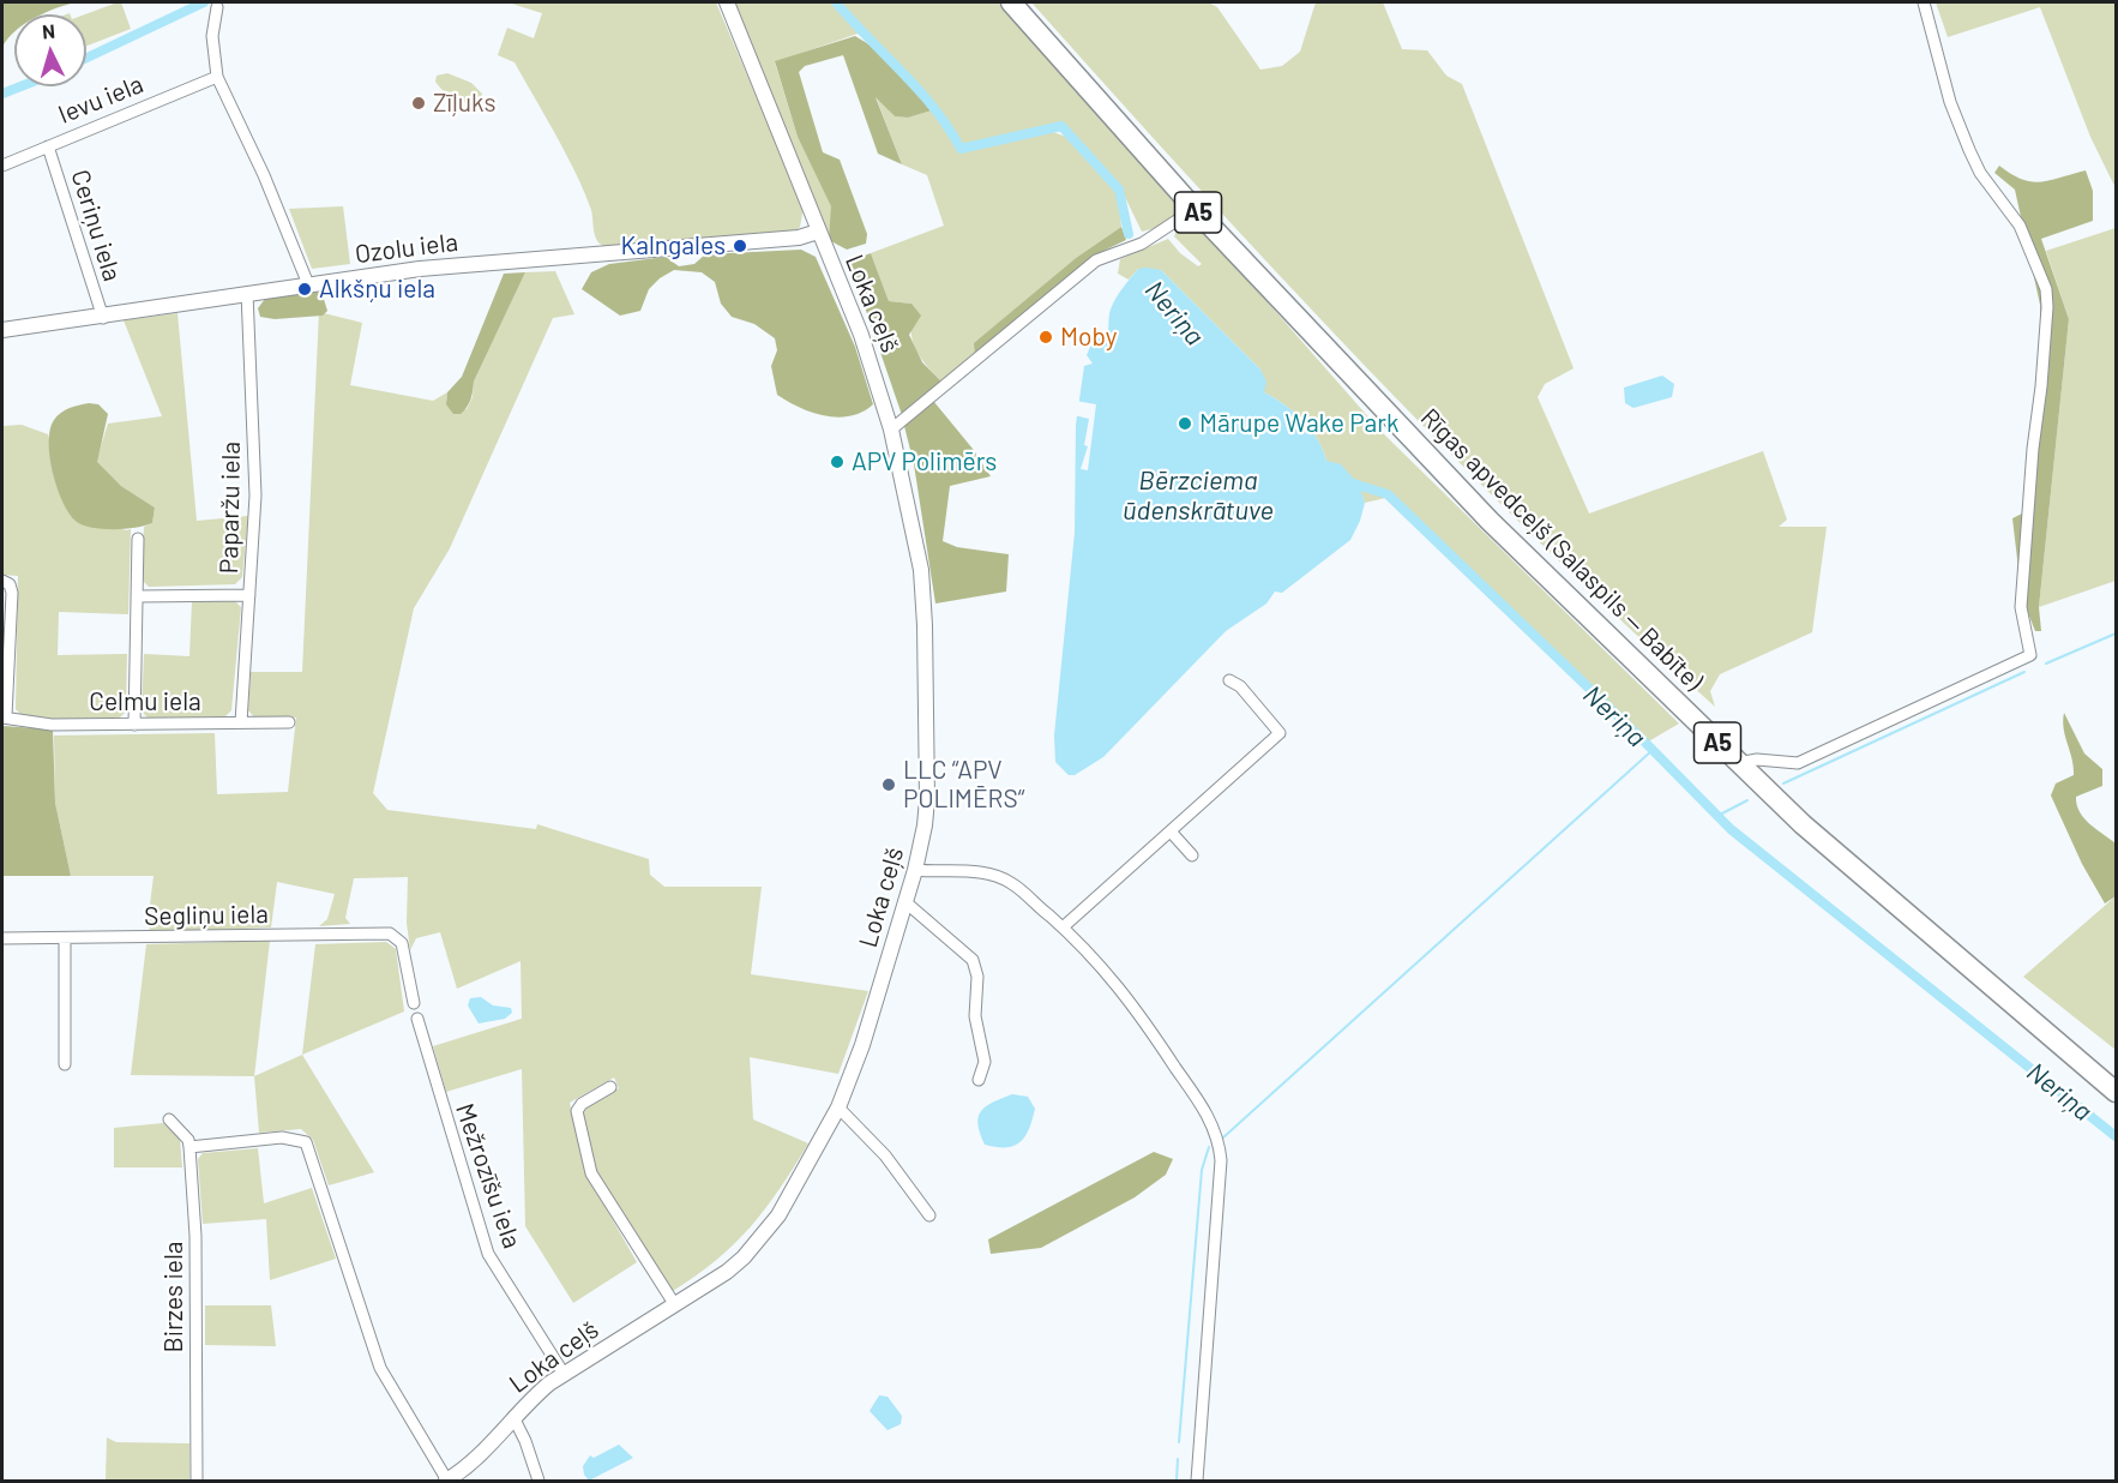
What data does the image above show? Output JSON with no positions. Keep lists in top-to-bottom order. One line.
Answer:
{"streets":{"highway":["A5","Rīgas apvedceļš (Salaspils — Babīte)"],"main road":["Ozolu iela","Loka ceļš"],"street":["Ievu iela","Ceriņu iela","Paparžu iela","Celmu iela","Segliņu iela","Mežrozīšu iela","Birzes iela"]},"crossings":[["Ievu iela","Ceriņu iela"],["Ceriņu iela","Ozolu iela"],["Ozolu iela","Loka ceļš"],["Ozolu iela","Paparžu iela"],["Loka ceļš","Mežrozīšu iela"],["Paparžu iela","Celmu iela"]],"water":["Neriņa","Bērzciema ūdenskrātuve"],"places":["Zīļuks","Kalngales","Alkšņu iela","Moby","Mārupe Wake Park","APV Polimērs","LLC “APV POLIMĒRS“"],"north":"top"}
